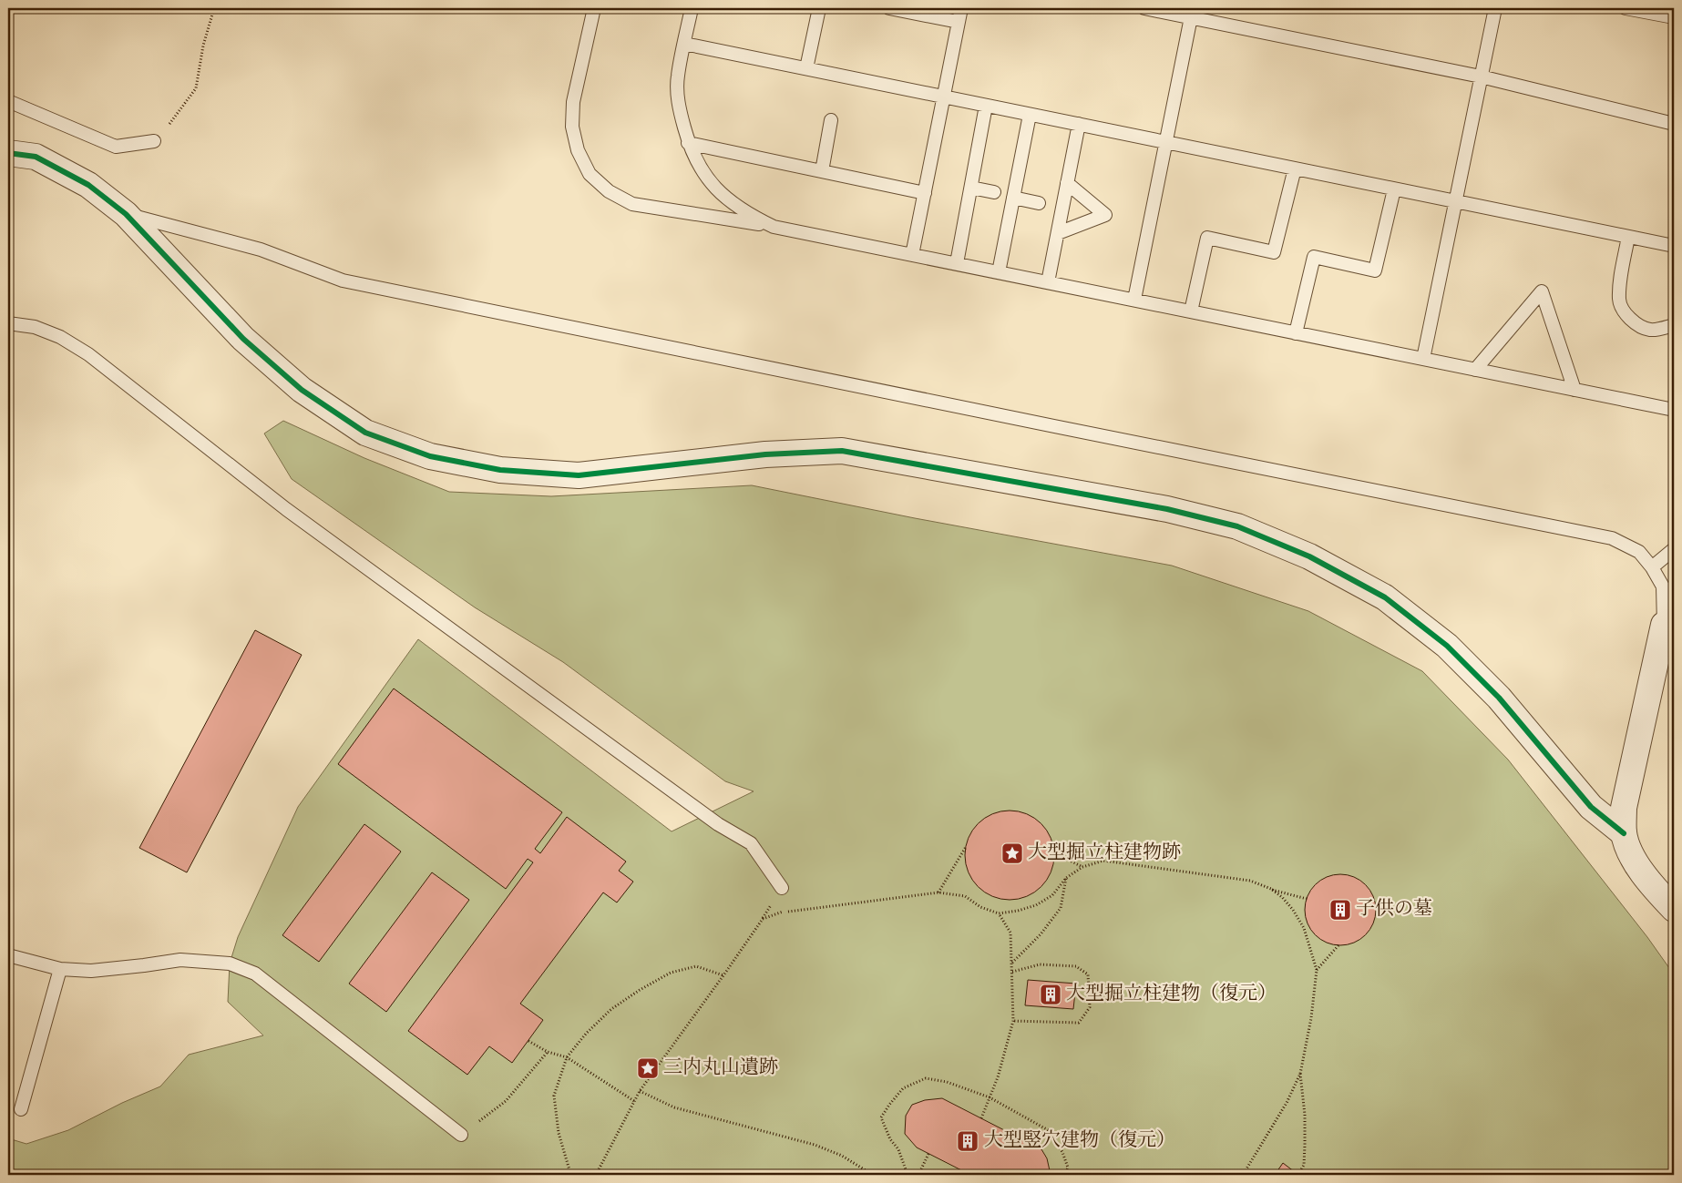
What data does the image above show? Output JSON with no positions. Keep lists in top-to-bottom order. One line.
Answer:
{"places":{"place":["大型掘立柱建物跡","三内丸山遺跡"],"building":["子供の墓","大型掘立柱建物（復元）","大型竪穴建物（復元）"]}}
